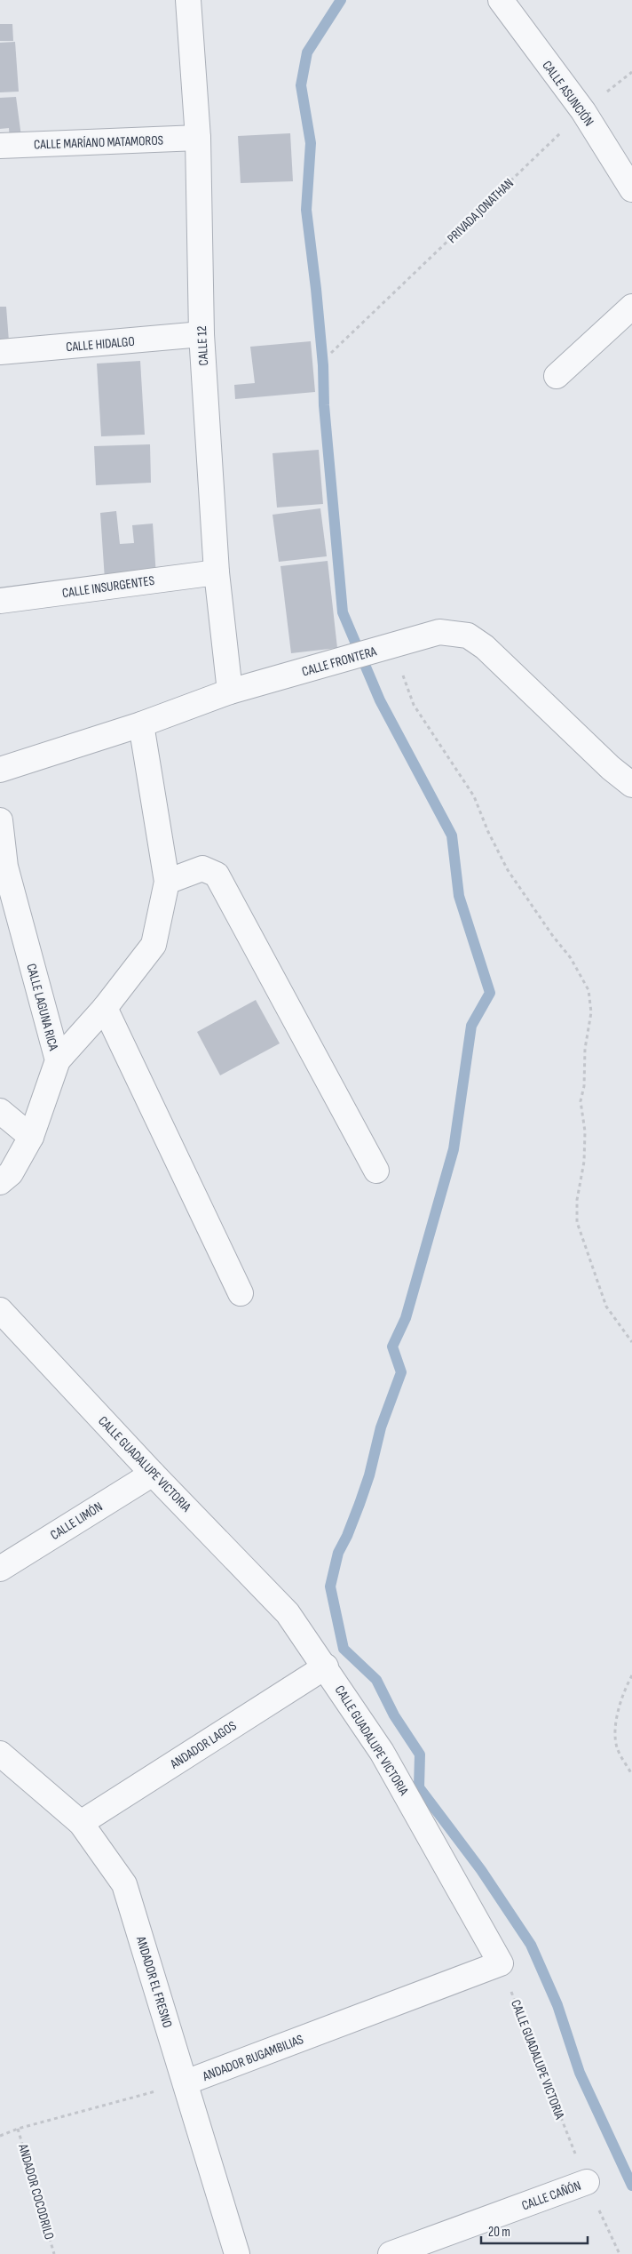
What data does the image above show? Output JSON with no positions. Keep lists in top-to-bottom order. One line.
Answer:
{"streets":{"street":["CALLE ASUNCIÓN","CALLE MARÍANO MATAMOROS","CALLE HIDALGO","CALLE 12","CALLE INSURGENTES","CALLE FRONTERA","CALLE LAGUNA RICA","CALLE GUADALUPE VICTORIA","CALLE LIMÓN","ANDADOR LAGOS","ANDADOR EL FRESNO","ANDADOR BUGAMBILIAS","CALLE CAÑÓN"],"path":["PRIVADA JONATHAN","ANDADOR COCODRILO"]},"crossings":[["CALLE ASUNCIÓN","PRIVADA JONATHAN"],["CALLE MARÍANO MATAMOROS","CALLE 12"],["CALLE HIDALGO","CALLE 12"],["CALLE 12","CALLE INSURGENTES"],["CALLE 12","CALLE FRONTERA"],["CALLE GUADALUPE VICTORIA","CALLE LIMÓN"],["CALLE GUADALUPE VICTORIA","ANDADOR LAGOS"],["CALLE GUADALUPE VICTORIA","ANDADOR BUGAMBILIAS"],["CALLE GUADALUPE VICTORIA","CALLE CAÑÓN"],["ANDADOR LAGOS","ANDADOR EL FRESNO"],["ANDADOR EL FRESNO","ANDADOR BUGAMBILIAS"],["ANDADOR BUGAMBILIAS","ANDADOR COCODRILO"]],"scale_bar":"20 m"}
